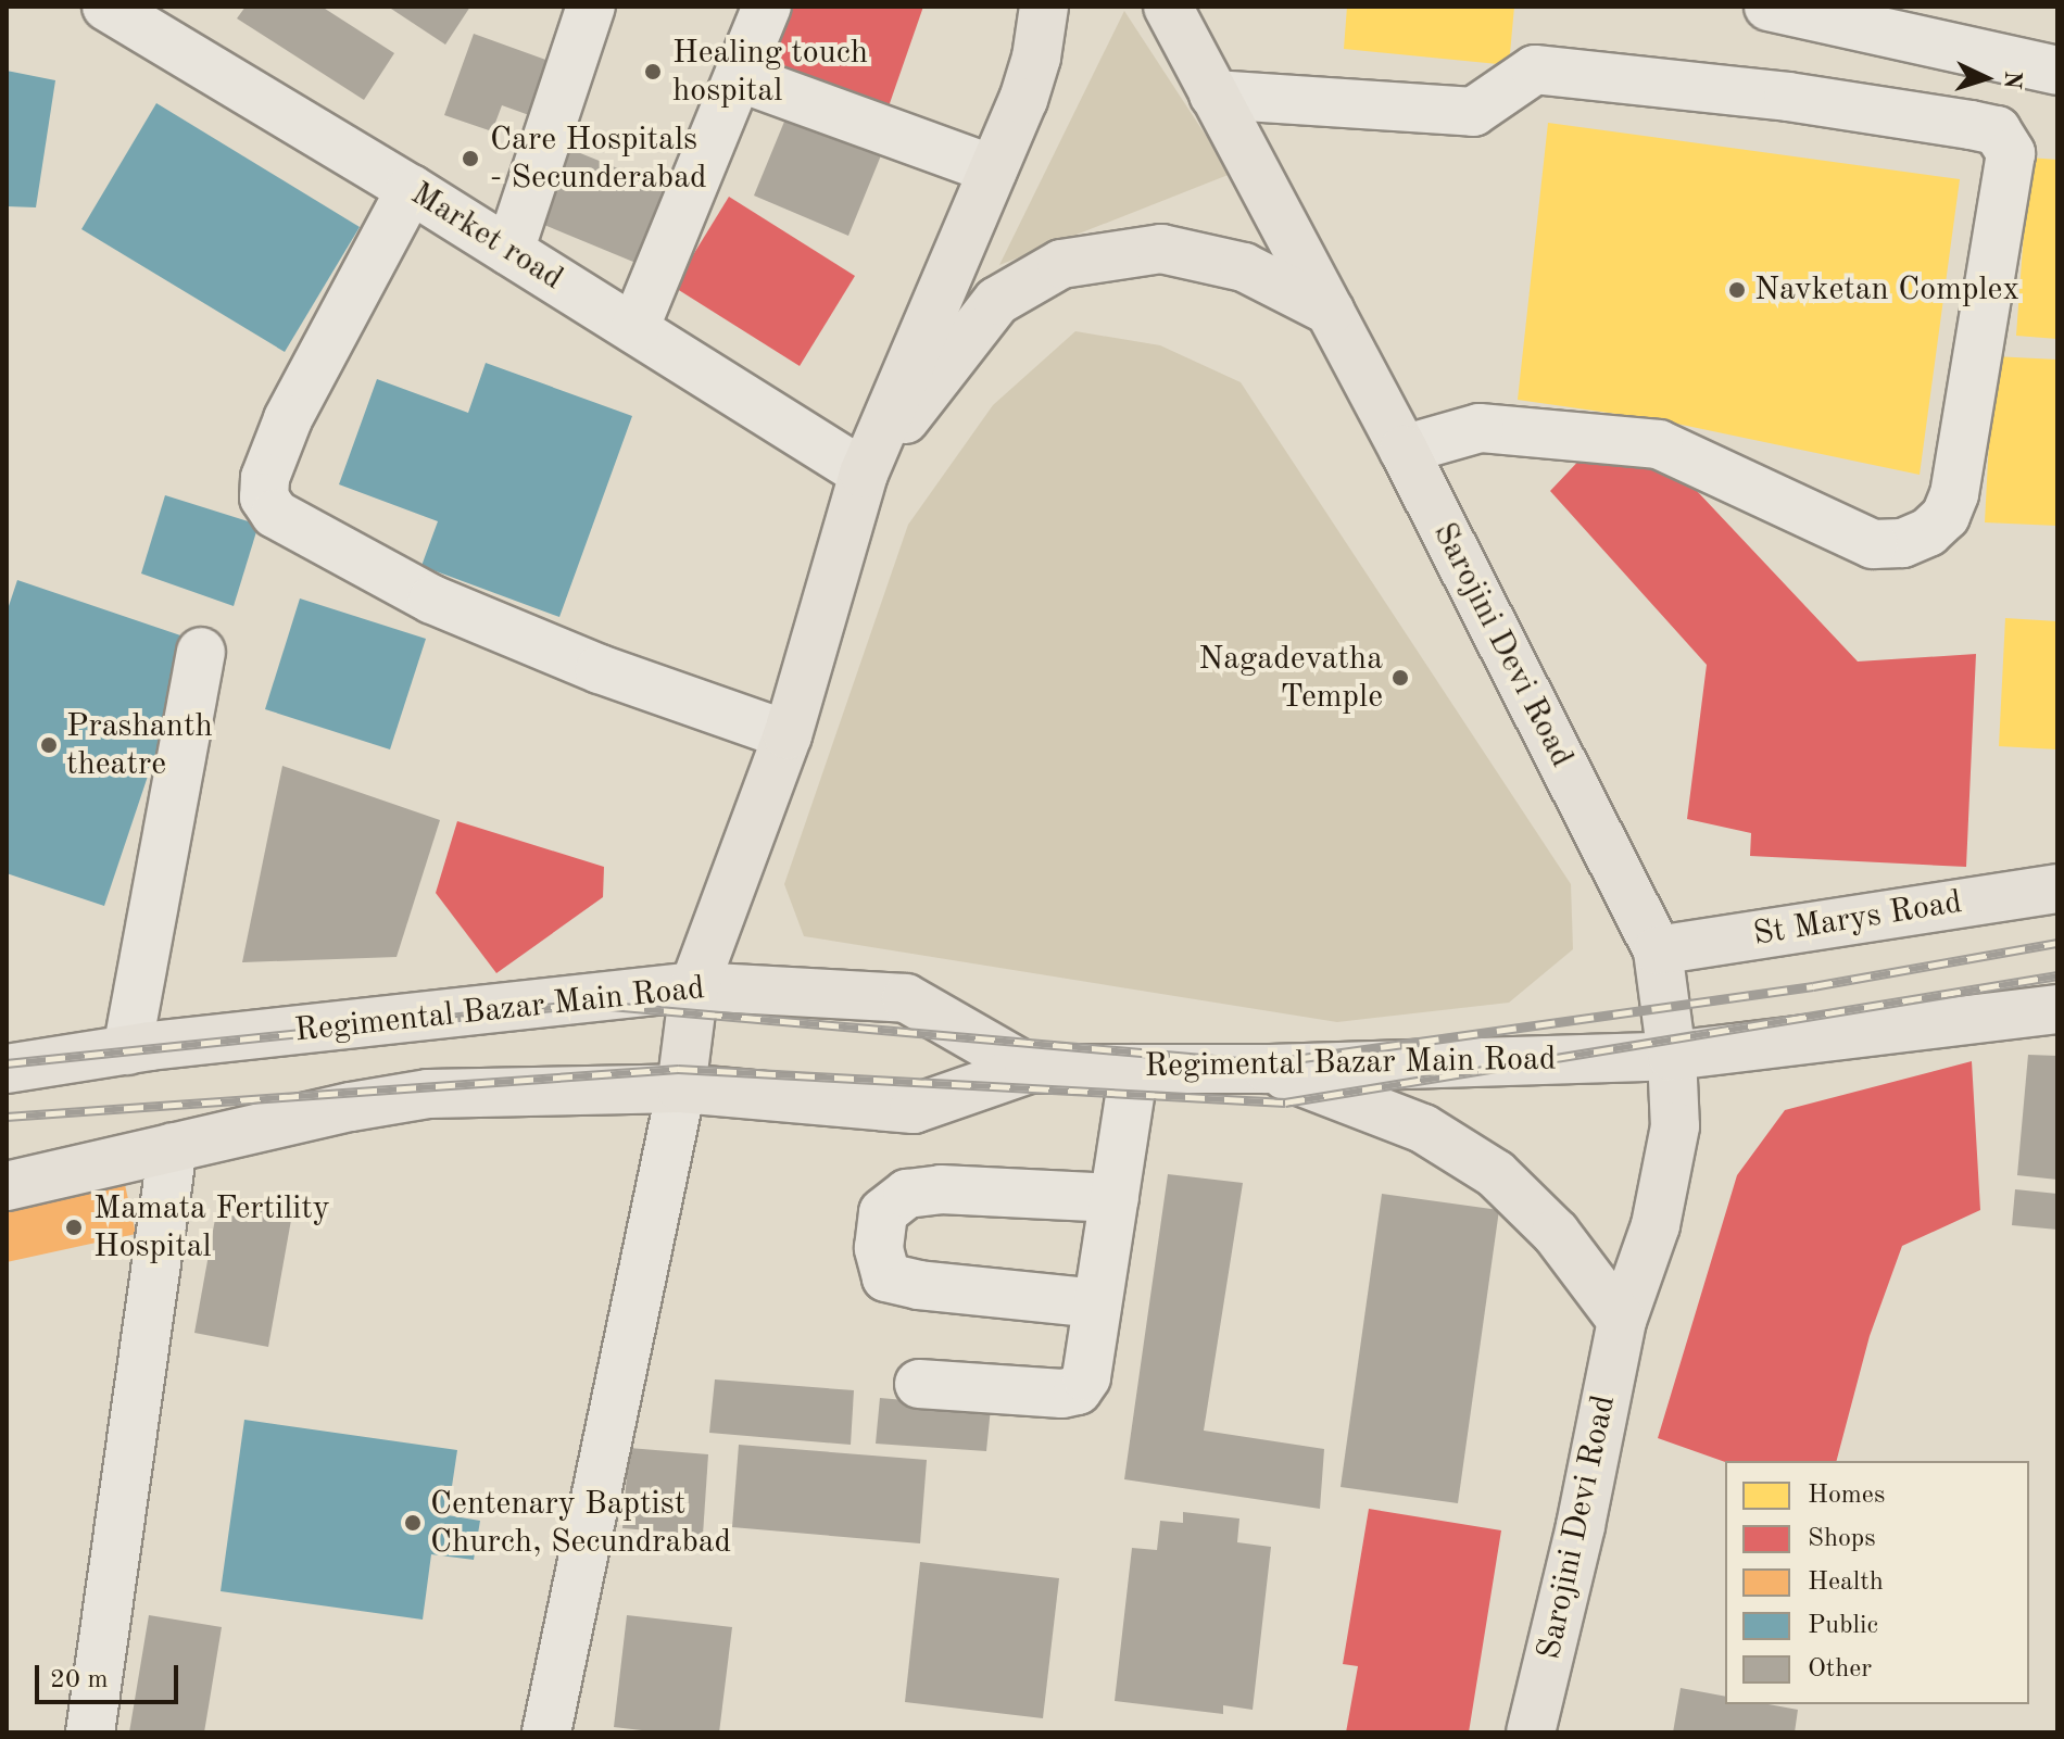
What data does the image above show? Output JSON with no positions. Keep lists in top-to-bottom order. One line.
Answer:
{"streets":{"main road":["Sarojini Devi Road","St Marys Road","Regimental Bazar Main Road"],"street":["Market road"]},"crossings":[["Sarojini Devi Road","St Marys Road"],["Sarojini Devi Road","Regimental Bazar Main Road"]],"places":["Healing touch hospital","Care Hospitals - Secunderabad","Navketan Complex","Nagadevatha Temple","Prashanth theatre","Mamata Fertility Hospital","Centenary Baptist Church, Secundrabad"],"legend":["Homes","Shops","Health","Public","Other"],"scale_bar":"20 m","north":"right"}
